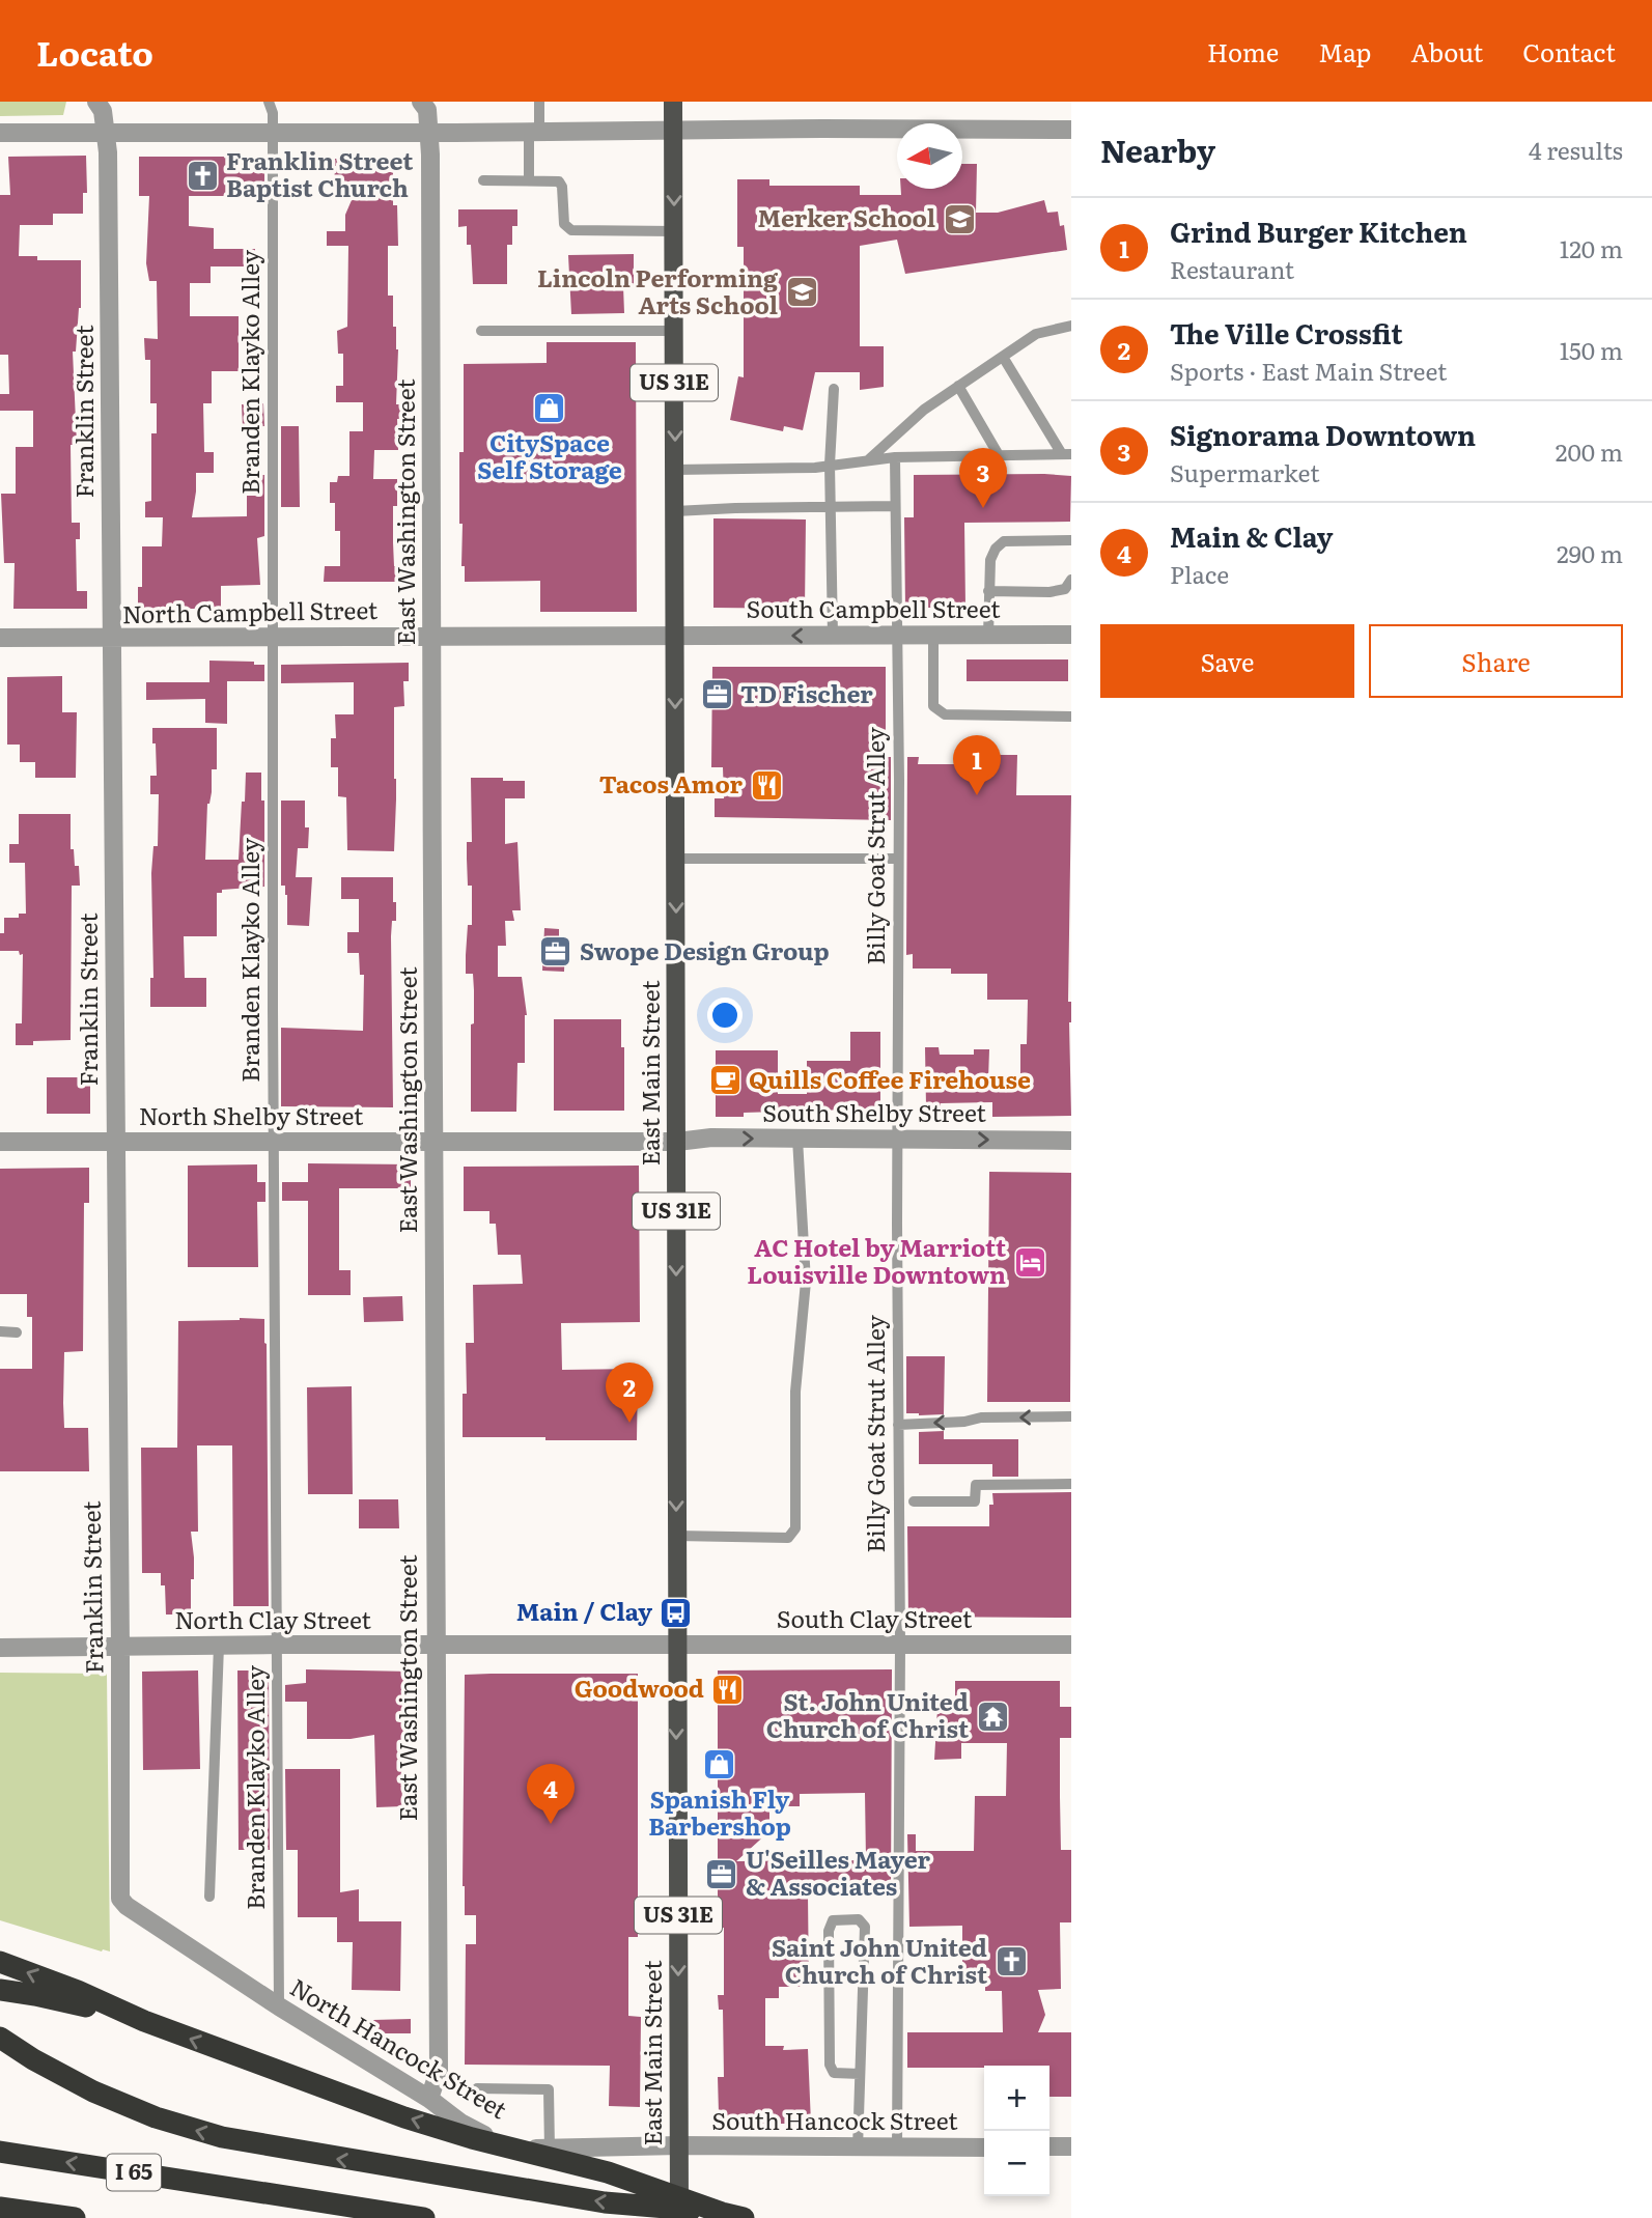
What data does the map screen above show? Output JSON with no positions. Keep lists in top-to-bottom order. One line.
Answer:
{"streets":{"highway":["I 65"],"main road":["US 31E","East Main Street"],"street":["Franklin Street","East Washington Street","South Campbell Street","North Campbell Street","South Shelby Street","North Shelby Street","South Clay Street","North Clay Street","North Hancock Street","South Hancock Street"],"lane":["Branden Klayko Alley","Billy Goat Strut Alley"]},"crossings":[["Branden Klayko Alley","North Campbell Street"],["Branden Klayko Alley","North Shelby Street"],["Branden Klayko Alley","North Clay Street"],["Branden Klayko Alley","North Hancock Street"],["Franklin Street","North Campbell Street"],["Franklin Street","North Shelby Street"],["Franklin Street","North Clay Street"],["Franklin Street","North Hancock Street"],["East Washington Street","North Campbell Street"],["East Washington Street","North Shelby Street"],["East Washington Street","North Clay Street"],["East Washington Street","North Hancock Street"],["South Campbell Street","North Campbell Street"],["South Campbell Street","Billy Goat Strut Alley"],["South Campbell Street","East Main Street"],["North Campbell Street","East Main Street"],["Billy Goat Strut Alley","South Shelby Street"],["Billy Goat Strut Alley","South Clay Street"],["Billy Goat Strut Alley","South Hancock Street"],["East Main Street","South Shelby Street"],["East Main Street","North Shelby Street"],["East Main Street","South Clay Street"],["East Main Street","North Clay Street"],["East Main Street","North Hancock Street"],["East Main Street","South Hancock Street"],["South Shelby Street","North Shelby Street"],["South Clay Street","North Clay Street"],["North Hancock Street","South Hancock Street"]],"one_way":["South Campbell Street","East Main Street","South Shelby Street"],"places":{"church":["Franklin Street Baptist Church","Saint John United Church of Christ"],"school or university":["Merker School","Lincoln Performing Arts School"],"shop":["CitySpace Self Storage","Spanish Fly Barbershop"],"office":["TD Fischer","Swope Design Group","U'Seilles Mayer & Associates"],"restaurant":["Tacos Amor","Goodwood"],"cafe":["Quills Coffee Firehouse"],"hotel":["AC Hotel by Marriott Louisville Downtown"],"bus stop":["Main / Clay"],"temple":["St. John United Church of Christ"]},"north":"left","page":{"header":"Locato","nav":["Home","Map","About","Contact"],"heading":["Nearby","4 results"],"list":[{"mark":"1","name":"Grind Burger Kitchen","note":"Restaurant","value":"120 m"},{"mark":"2","name":"The Ville Crossfit","note":"Sports · East Main Street","value":"150 m"},{"mark":"3","name":"Signorama Downtown","note":"Supermarket","value":"200 m"},{"mark":"4","name":"Main & Clay","note":"Place","value":"290 m"}],"pins":["3","1","2","4"],"buttons":["Save","Share"],"map_buttons":["+","−"]}}
